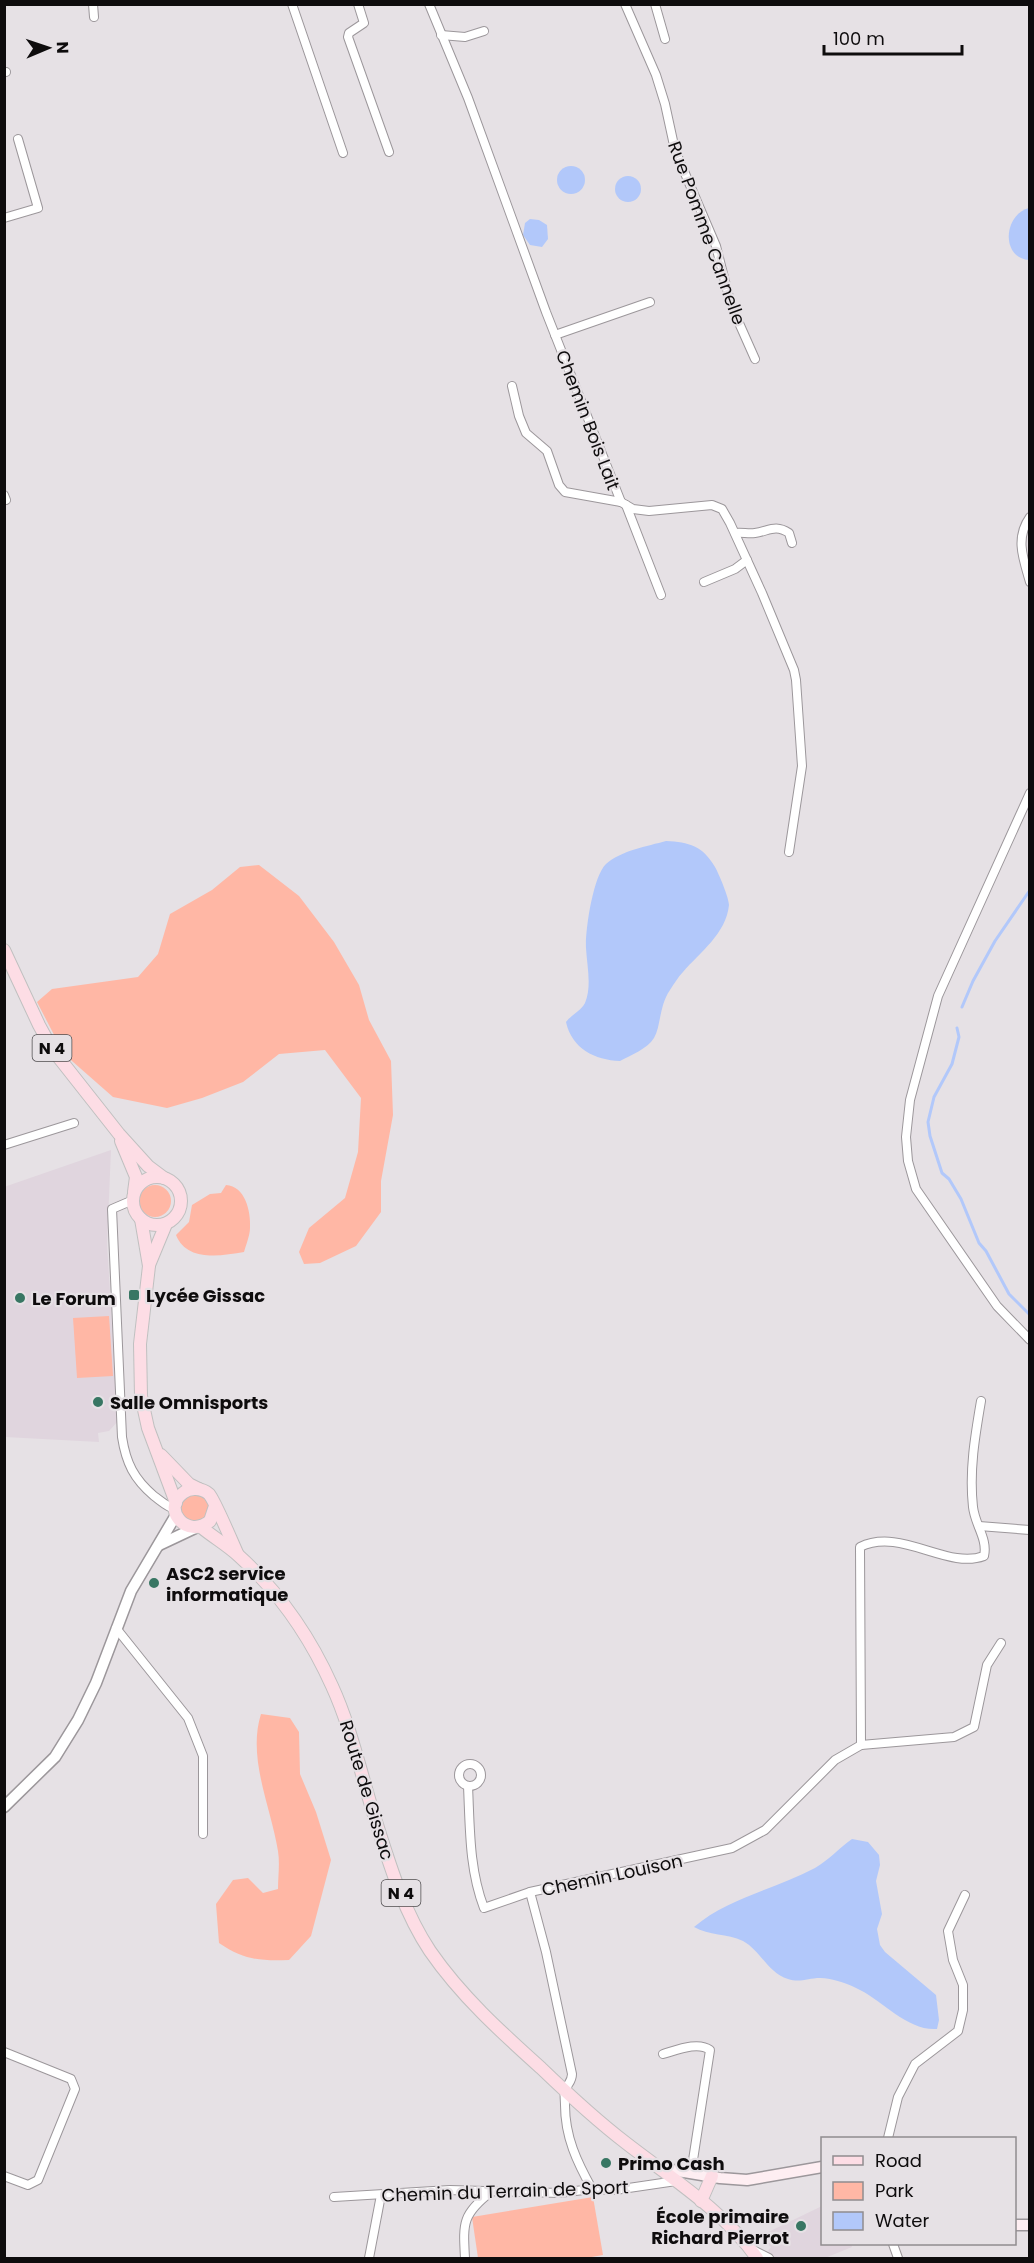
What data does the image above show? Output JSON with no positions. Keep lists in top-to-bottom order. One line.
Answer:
{"streets":{"main road":["N 4","Route de Gissac"],"street":["Rue Pomme Cannelle","Chemin Bois Lait","Chemin Louison","Chemin du Terrain de Sport"]},"crossings":[["N 4","Route de Gissac"],["N 4","Chemin du Terrain de Sport"],["Route de Gissac","Chemin Louison"],["Chemin Louison","Chemin du Terrain de Sport"]],"places":{"transit":["Lycée Gissac"],"other":["Le Forum","Salle Omnisports","ASC2 service informatique","Primo Cash","École primaire Richard Pierrot"]},"legend":["Road","Park","Water"],"scale_bar":"100 m","north":"right"}
